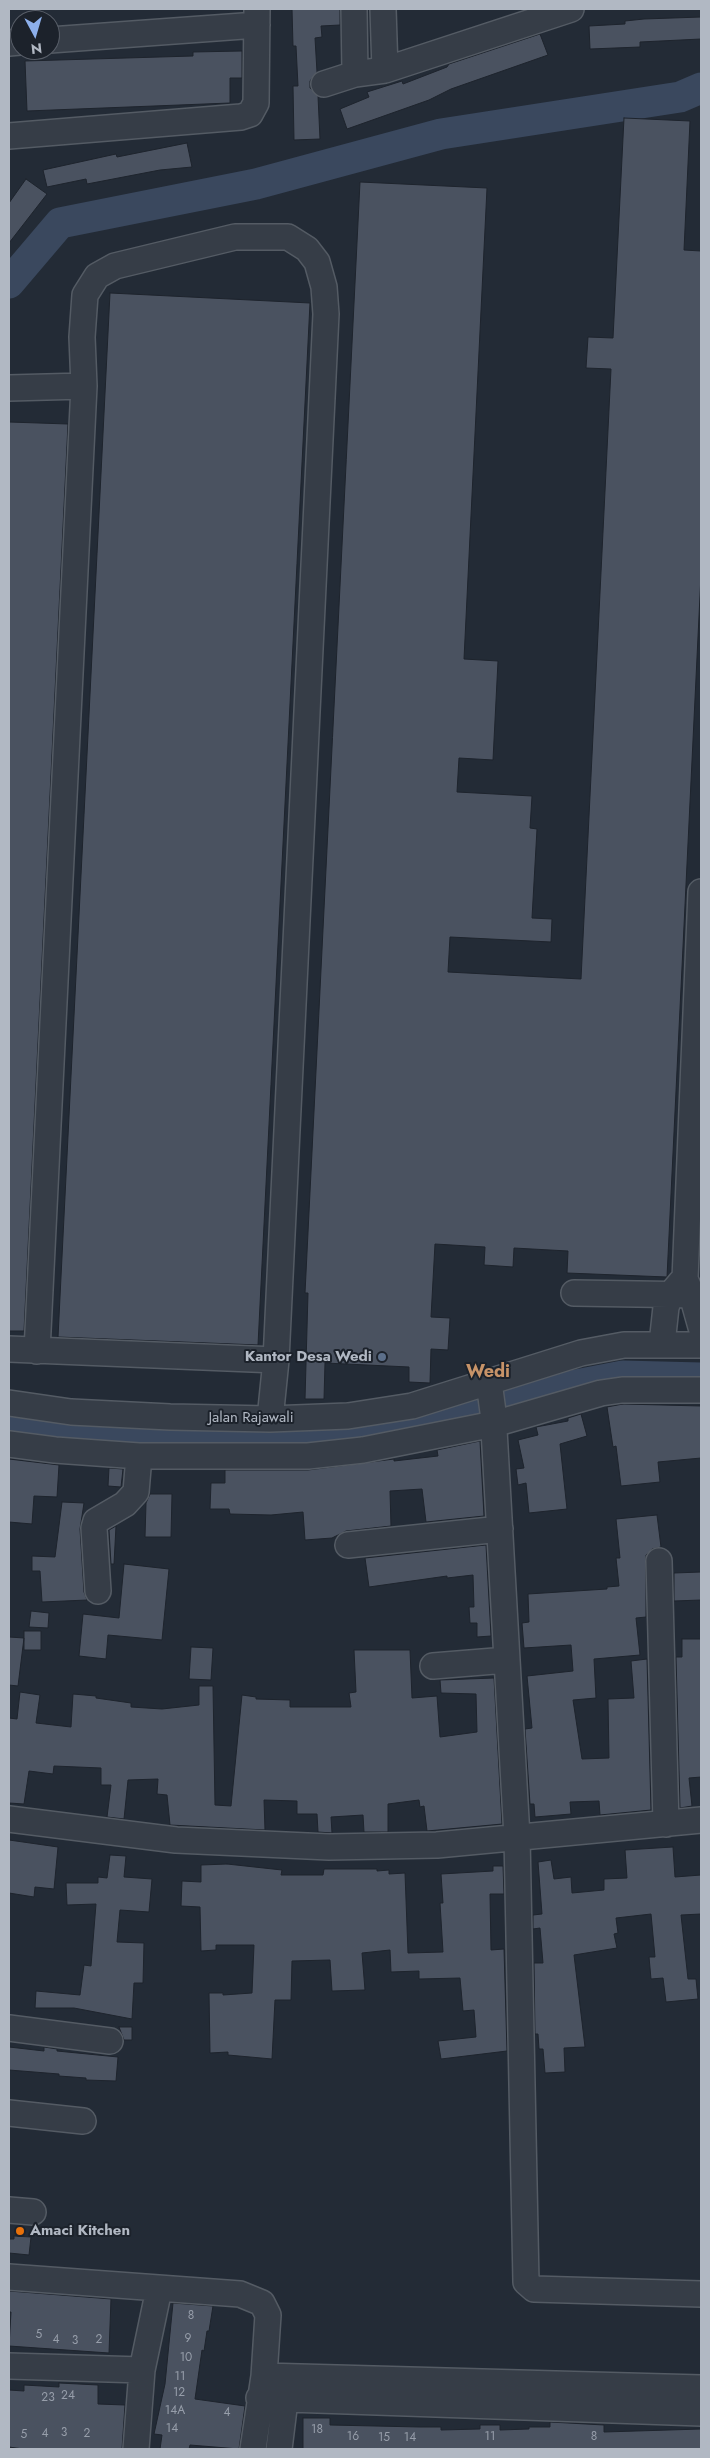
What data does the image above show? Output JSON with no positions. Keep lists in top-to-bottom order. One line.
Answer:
{"streets":{"street":["Jalan Rajawali"]},"districts":["Wedi"],"places":["Kantor Desa Wedi","Amaci Kitchen"],"house_numbers":["8","5","9","4","2","3","10","11","12","24","23","14A","4","14","18","3","4","2","5","16","11","8","15","14"],"north":"bottom"}
